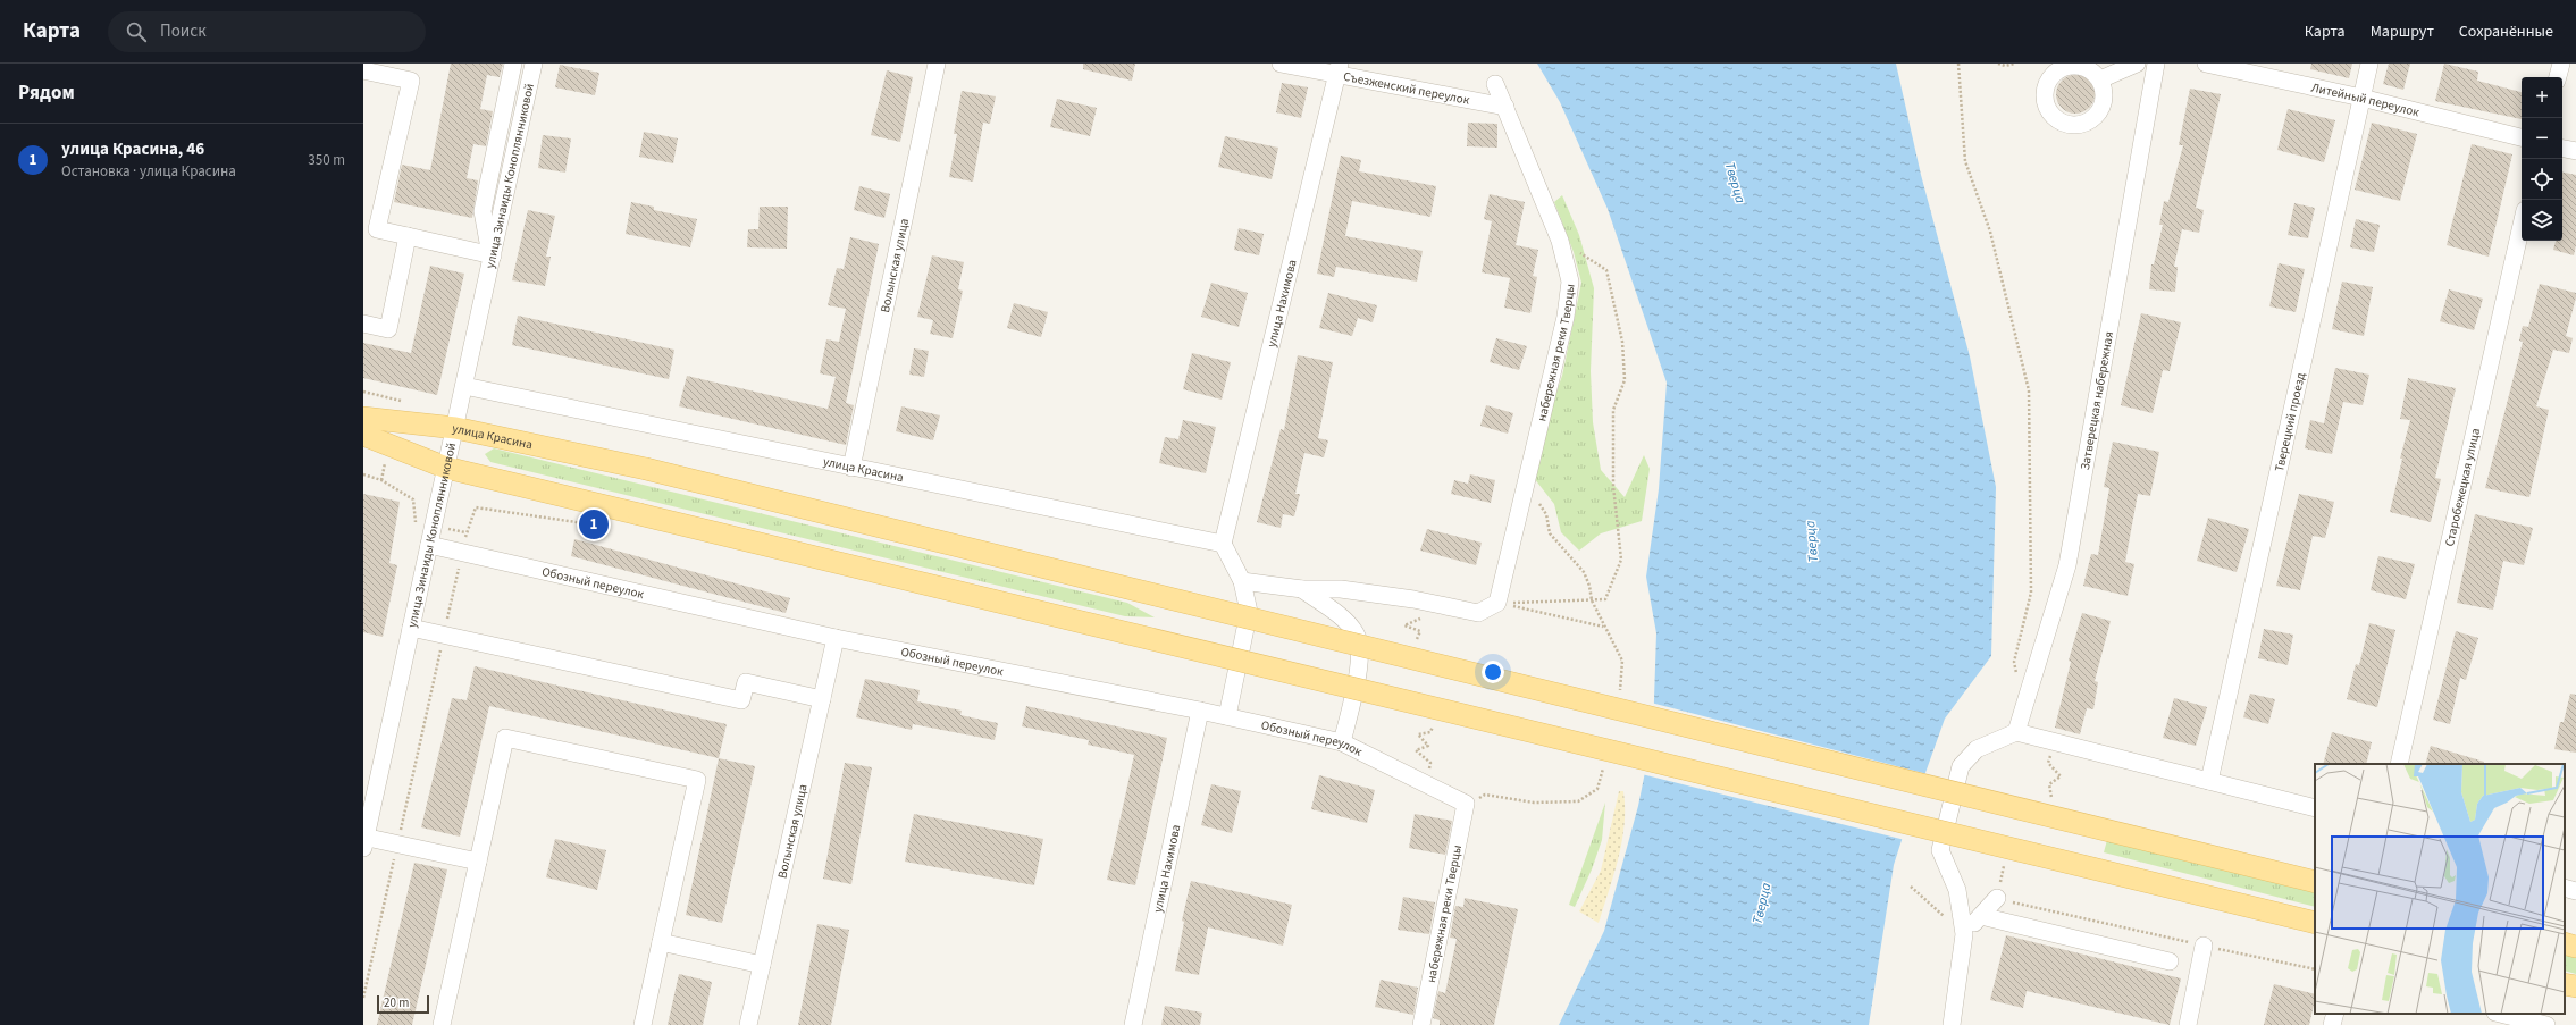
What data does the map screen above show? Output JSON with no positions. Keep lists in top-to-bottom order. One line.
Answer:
{"streets":{"main road":["улица Красина"],"street":["Съезженский переулок","Литейный переулок","улица Зинаиды Коноплянниковой","Волынская улица","улица Нахимова","набережная реки Тверцы","Затверецкая набережная","Тверецкий проезд","Старобежецкая улица","Обозный переулок"]},"crossings":[["Съезженский переулок","улица Нахимова"],["Съезженский переулок","набережная реки Тверцы"],["Литейный переулок","Тверецкий проезд"],["улица Зинаиды Коноплянниковой","улица Красина"],["улица Зинаиды Коноплянниковой","Обозный переулок"],["Волынская улица","улица Красина"],["Волынская улица","Обозный переулок"],["улица Нахимова","улица Красина"],["улица Нахимова","Обозный переулок"],["набережная реки Тверцы","Обозный переулок"]],"water":["Тверца"],"scale_bar":"20 m","page":{"header":"Карта","search":"Поиск","nav":["Карта","Маршрут","Сохранённые"],"heading":"Рядом","map_buttons":["+","−"],"list":[{"mark":"1","name":"улица Красина, 46","note":"Остановка · улица Красина","value":"350 m"}],"pins":"1","scale":"20 m"}}
